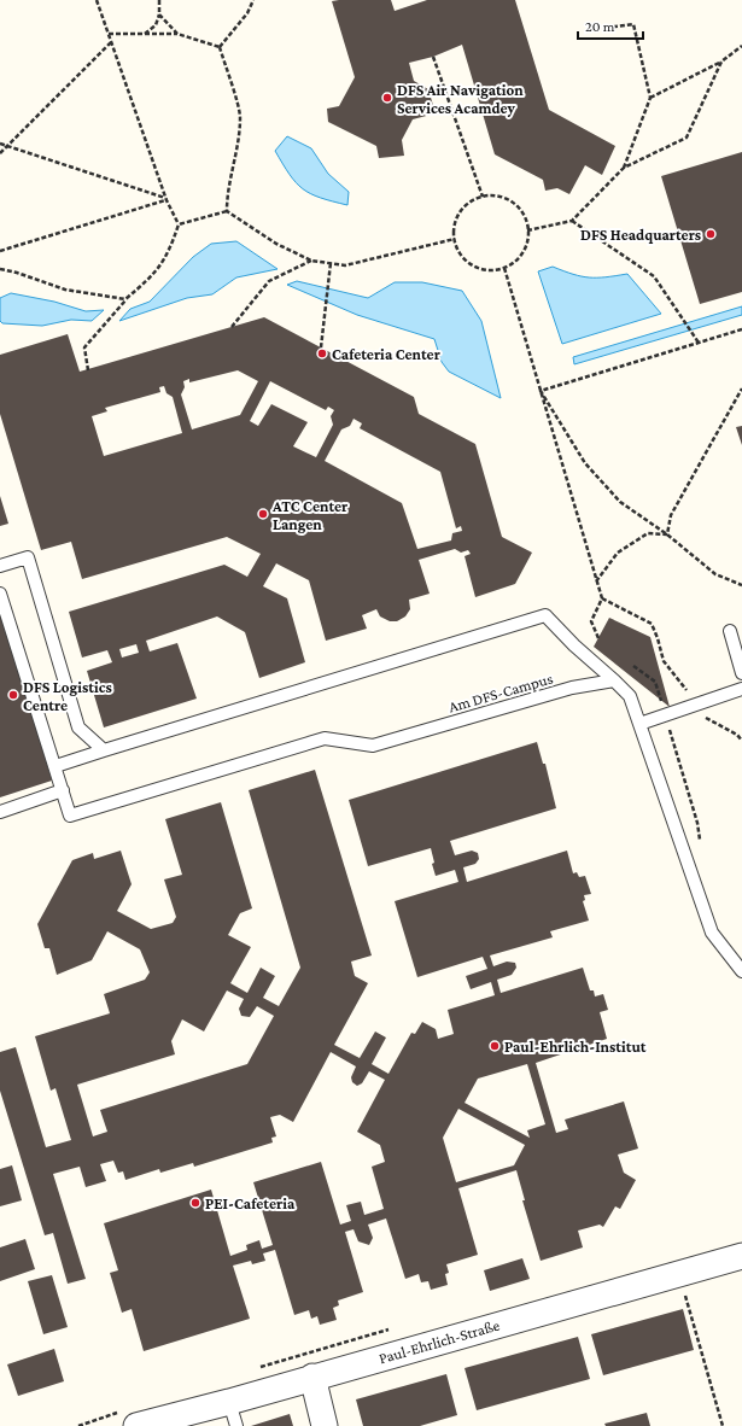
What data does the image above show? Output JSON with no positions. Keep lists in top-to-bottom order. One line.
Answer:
{"streets":{"street":["Paul-Ehrlich-Straße"],"lane":["Am DFS-Campus"]},"places":["DFS Air Navigation Services Acamdey","DFS Headquarters","Cafeteria Center","ATC Center Langen","DFS Logistics Centre","Paul-Ehrlich-Institut","PEI-Cafeteria"],"scale_bar":"20 m"}
